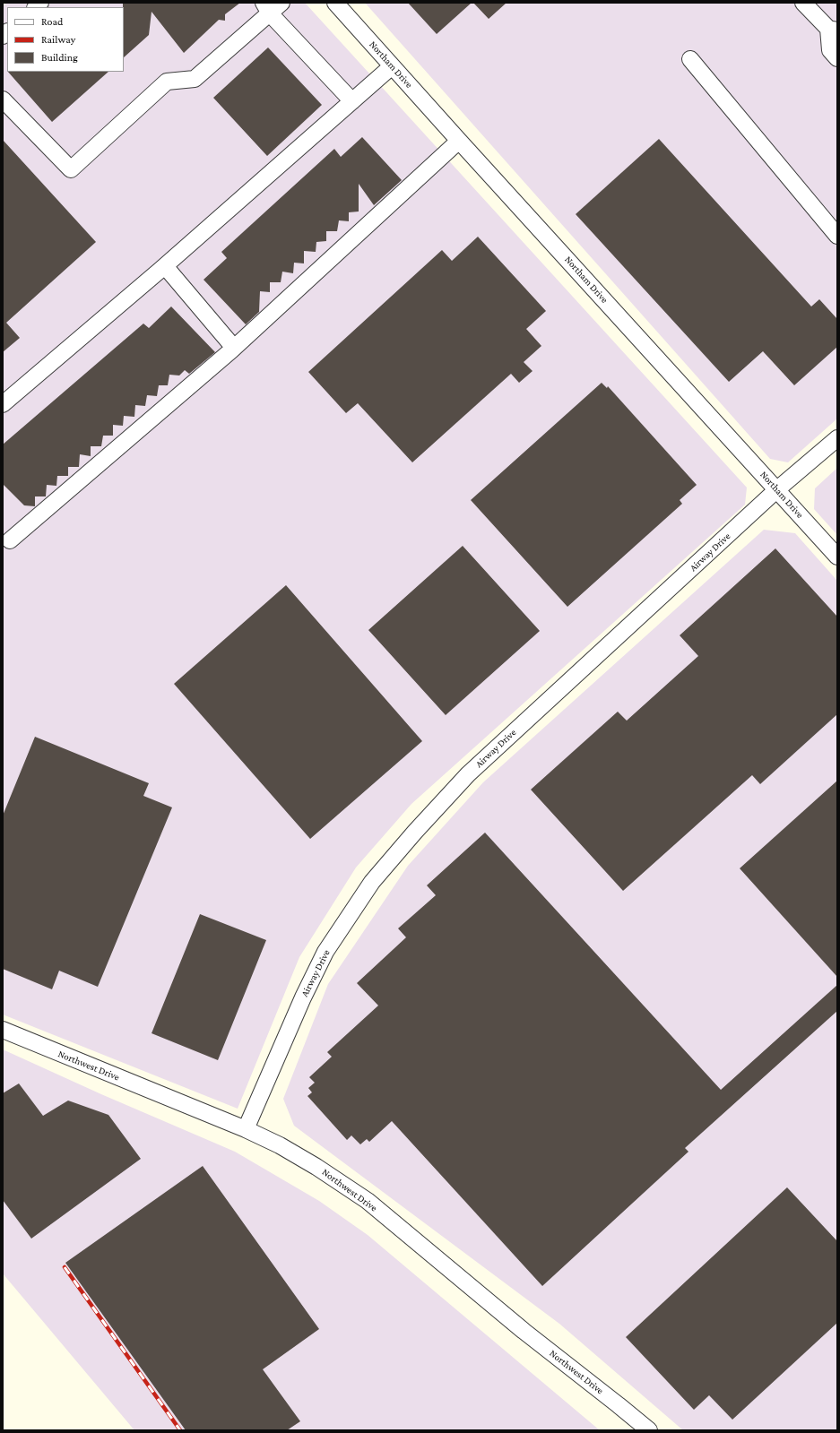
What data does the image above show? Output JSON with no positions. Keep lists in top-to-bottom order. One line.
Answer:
{"streets":{"street":["Northam Drive","Airway Drive","Northwest Drive"]},"crossings":[["Northam Drive","Airway Drive"],["Airway Drive","Northwest Drive"]],"legend":["Road","Railway","Building"]}
